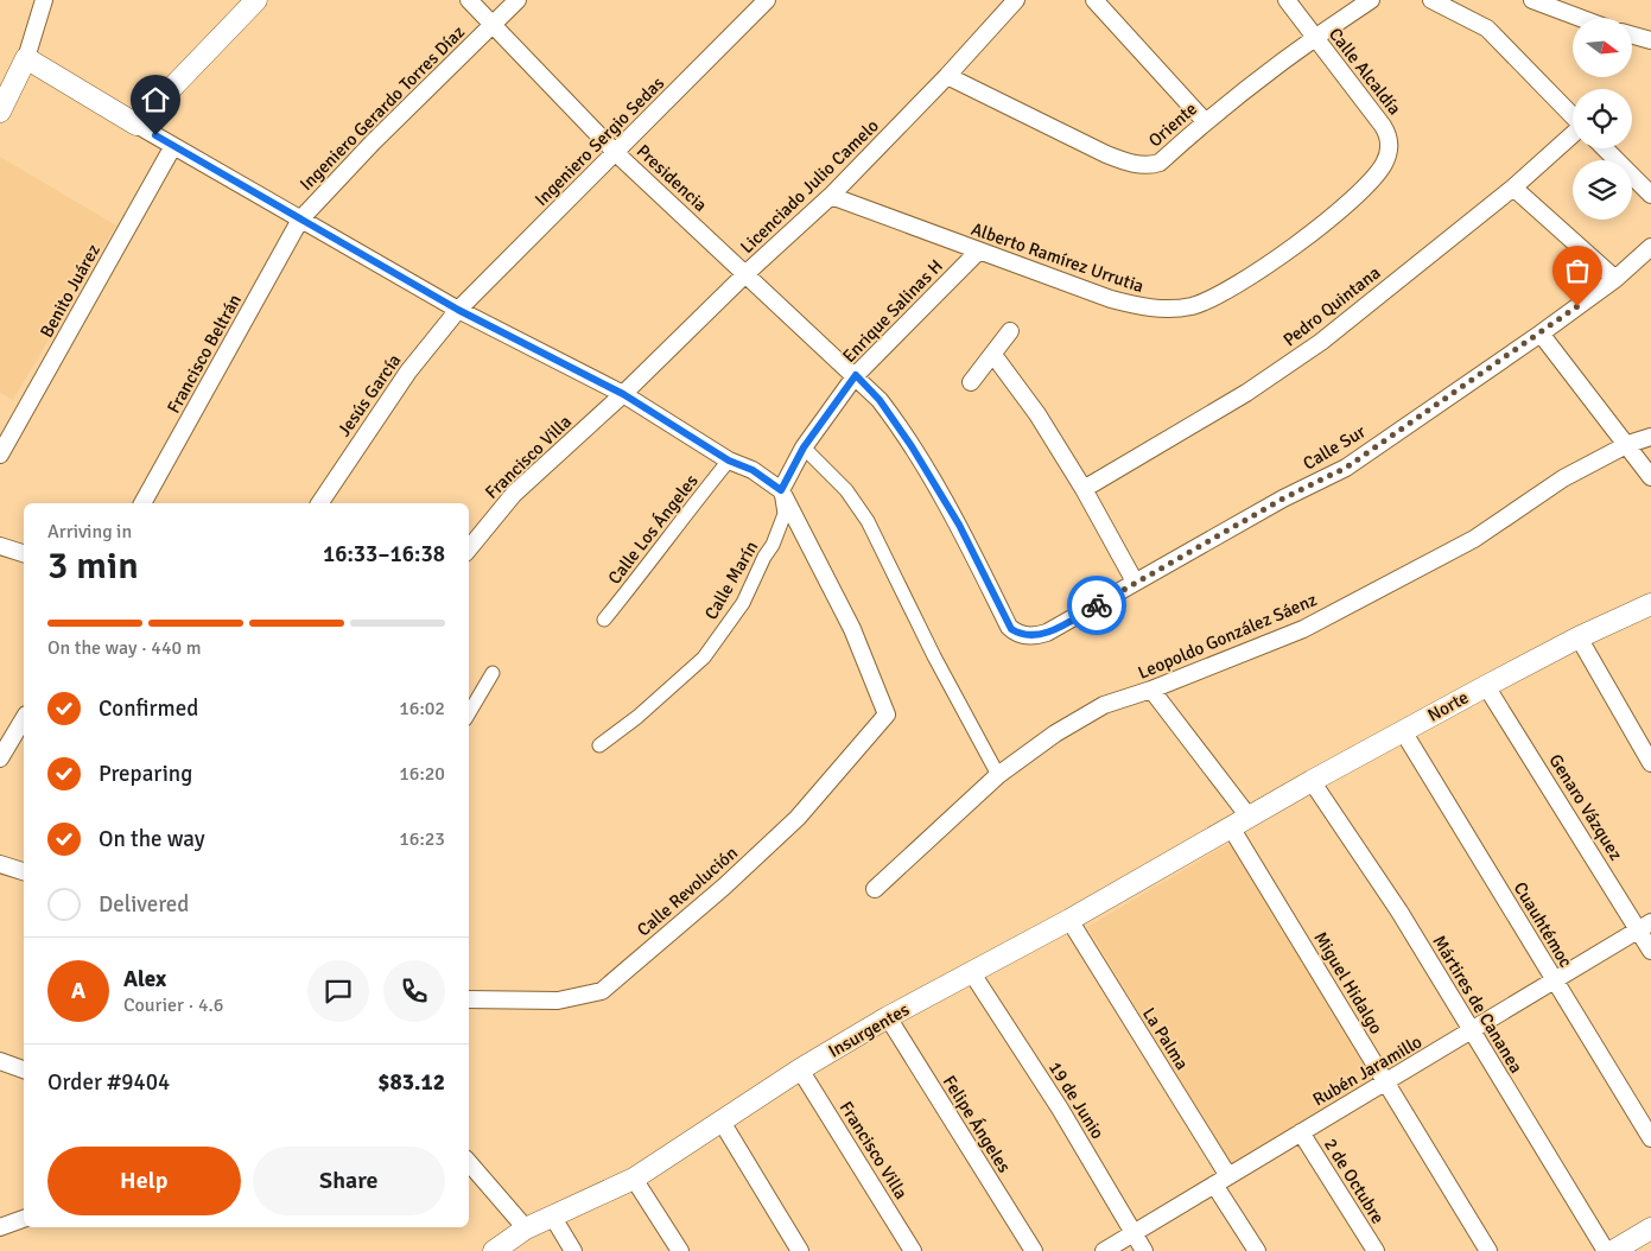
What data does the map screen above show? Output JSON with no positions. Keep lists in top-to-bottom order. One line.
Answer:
{"streets":{"street":["Calle Alcaldía","Ingeniero Gerardo Torres Díaz","Oriente","Ingeniero Sergio Sedas","Presidencia","Licenciado Julio Camelo","Alberto Ramírez Urrutia","Benito Juárez","Pedro Quintana","Enrique Salinas H","Francisco Beltrán","Jesús García","Calle Sur","Francisco Villa","Calle Los Ángeles","Calle Marín","Leopoldo González Sáenz","Norte","Genaro Vázquez","Calle Revolución","Cuauhtémoc","Miguel Hidalgo","Mártires de Cananea","Insurgentes","La Palma","Rubén Jaramillo","19 de Junio","Felipe Ángeles","2 de Octubre"]},"crossings":[["Calle Alcaldía","Oriente"],["Calle Alcaldía","Alberto Ramírez Urrutia"],["Ingeniero Gerardo Torres Díaz","Presidencia"],["Ingeniero Gerardo Torres Díaz","Francisco Beltrán"],["Oriente","Licenciado Julio Camelo"],["Ingeniero Sergio Sedas","Presidencia"],["Ingeniero Sergio Sedas","Jesús García"],["Presidencia","Licenciado Julio Camelo"],["Presidencia","Enrique Salinas H"],["Presidencia","Calle Sur"],["Licenciado Julio Camelo","Alberto Ramírez Urrutia"],["Licenciado Julio Camelo","Francisco Villa"],["Alberto Ramírez Urrutia","Enrique Salinas H"],["Enrique Salinas H","Calle Marín"],["Enrique Salinas H","Calle Revolución"],["Francisco Villa","Insurgentes"],["Calle Marín","Calle Revolución"],["Norte","Genaro Vázquez"],["Norte","Cuauhtémoc"],["Norte","Mártires de Cananea"],["Norte","Insurgentes"],["Genaro Vázquez","Rubén Jaramillo"],["Cuauhtémoc","Rubén Jaramillo"],["Miguel Hidalgo","Insurgentes"],["Miguel Hidalgo","Rubén Jaramillo"],["Mártires de Cananea","Rubén Jaramillo"],["Insurgentes","La Palma"],["Insurgentes","19 de Junio"],["Insurgentes","Felipe Ángeles"],["La Palma","Rubén Jaramillo"],["Rubén Jaramillo","19 de Junio"],["Rubén Jaramillo","2 de Octubre"]],"north":"right","page":{"heading":["3 min","Arriving in","16:33–16:38"],"panel":["Alex","Courier · 4.6","Order #9404","$83.12"],"bar":"On the way · 440 m","list":[["Confirmed","16:02"],["Preparing","16:20"],["On the way","16:23"],"Delivered"],"round":"A","buttons":["Help","Share"]}}
